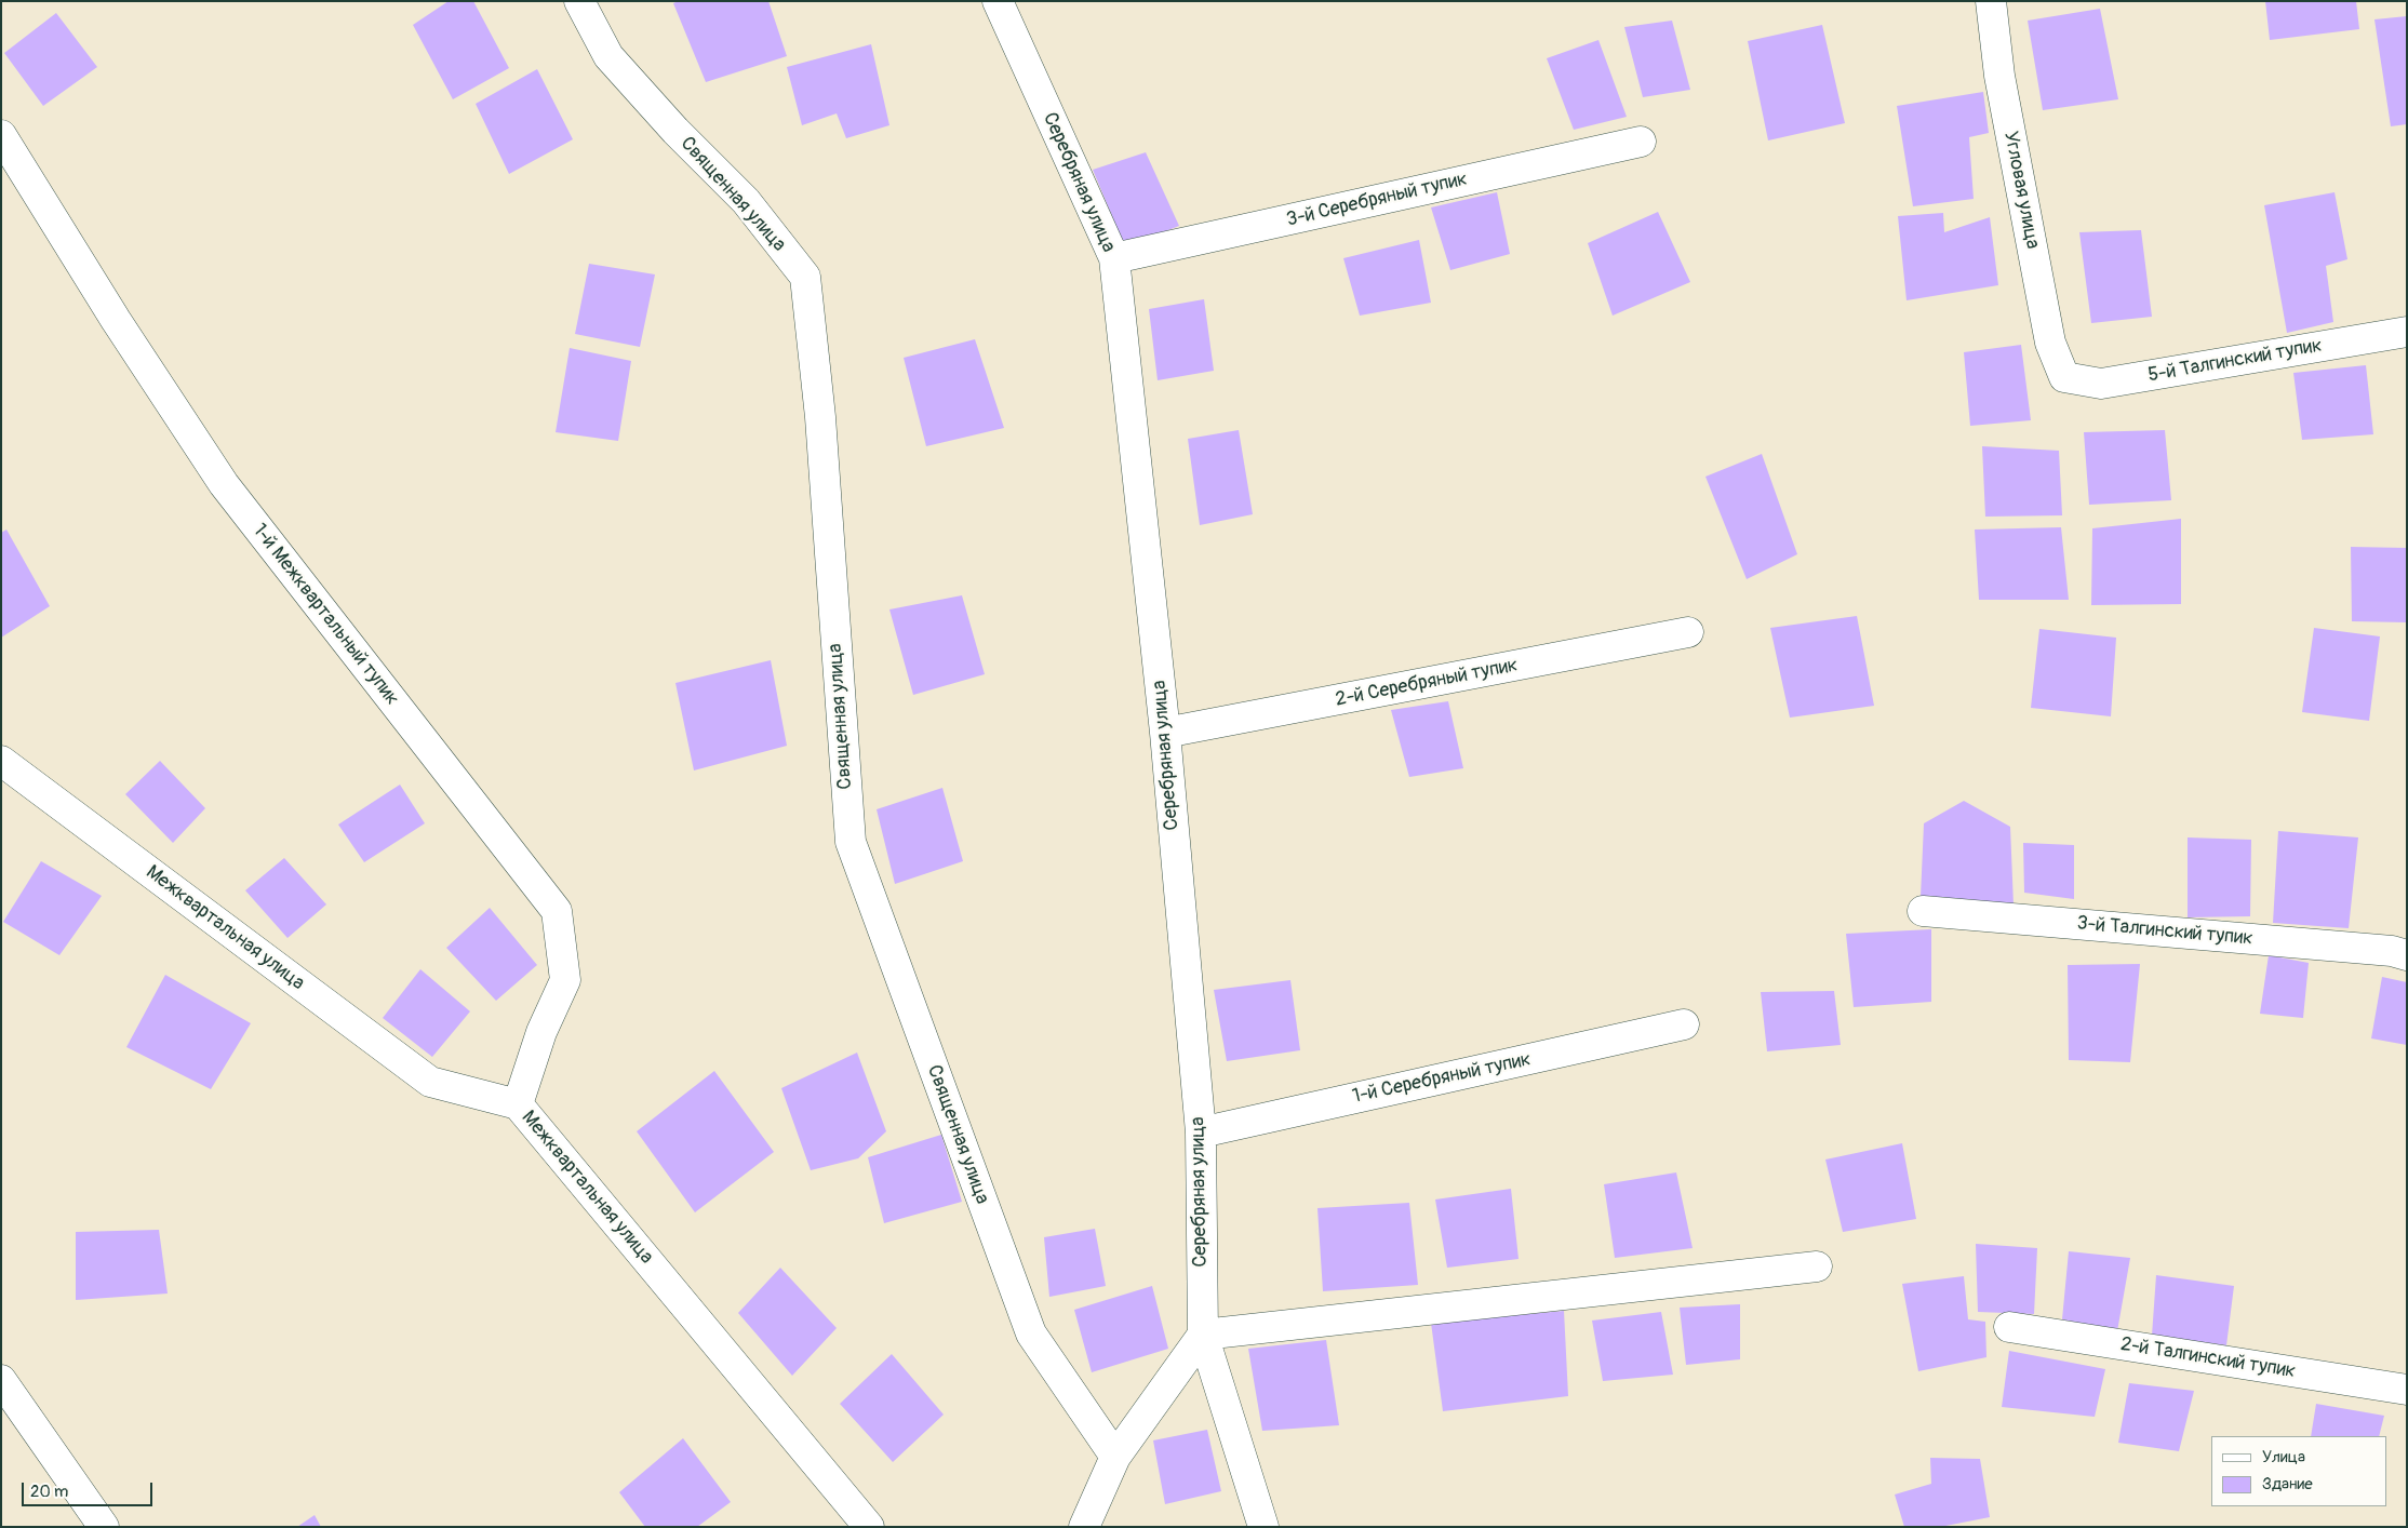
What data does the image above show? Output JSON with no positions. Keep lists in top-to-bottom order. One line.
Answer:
{"streets":{"street":["Серебряная улица","Угловая улица","Священная улица","3-й Серебряный тупик","5-й Талгинский тупик","1-й Межквартальный тупик","2-й Серебряный тупик","Межквартальная улица","3-й Талгинский тупик","1-й Серебряный тупик","2-й Талгинский тупик"]},"crossings":[["Серебряная улица","3-й Серебряный тупик"],["Серебряная улица","2-й Серебряный тупик"],["Серебряная улица","1-й Серебряный тупик"],["Угловая улица","5-й Талгинский тупик"],["1-й Межквартальный тупик","Межквартальная улица"]],"legend":["Улица","Здание"],"scale_bar":"20 m"}
